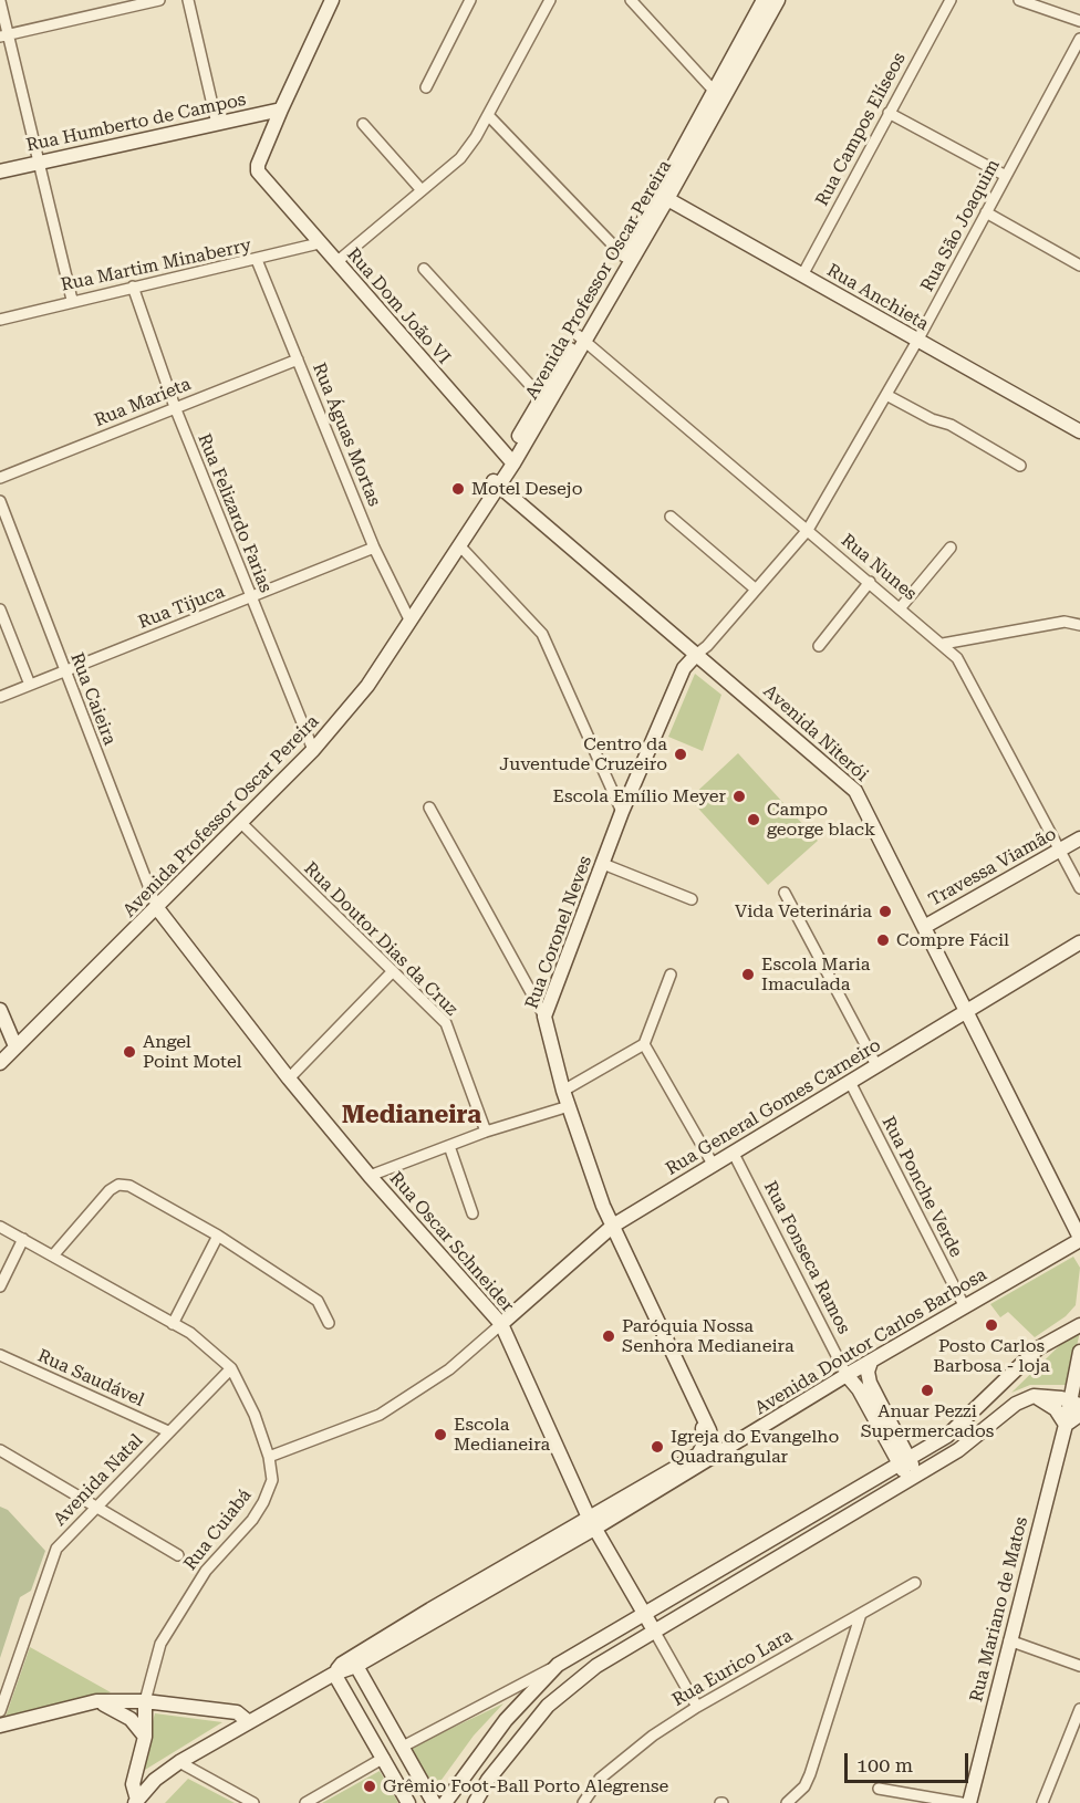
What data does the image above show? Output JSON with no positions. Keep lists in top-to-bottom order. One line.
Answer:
{"streets":{"street":["Rua Humberto de Campos","Rua Campos Elíseos","Rua São Joaquim","Rua Martim Minaberry","Avenida Professor Oscar Pereira","Rua Anchieta","Rua Dom João VI","Rua Marieta","Rua Águas Mortas","Rua Felizardo Farias","Rua Nunes","Rua Tijuca","Rua Caieira","Avenida Niterói","Travessa Viamão","Rua Coronel Neves","Rua Doutor Dias da Cruz","Rua General Gomes Carneiro","Rua Ponche Verde","Rua Oscar Schneider","Rua Fonseca Ramos","Avenida Doutor Carlos Barbosa","Rua Saudável","Avenida Natal","Rua Cuiabá","Rua Mariano de Matos","Rua Eurico Lara"]},"crossings":[["Rua Humberto de Campos","Rua Dom João VI"],["Rua Campos Elíseos","Rua Anchieta"],["Rua São Joaquim","Rua Anchieta"],["Rua São Joaquim","Rua Nunes"],["Rua São Joaquim","Rua Coronel Neves"],["Rua Martim Minaberry","Rua Dom João VI"],["Rua Martim Minaberry","Rua Águas Mortas"],["Rua Martim Minaberry","Rua Felizardo Farias"],["Avenida Professor Oscar Pereira","Rua Anchieta"],["Avenida Professor Oscar Pereira","Rua Dom João VI"],["Avenida Professor Oscar Pereira","Rua Águas Mortas"],["Avenida Professor Oscar Pereira","Rua Felizardo Farias"],["Avenida Professor Oscar Pereira","Rua Nunes"],["Avenida Professor Oscar Pereira","Rua Caieira"],["Avenida Professor Oscar Pereira","Avenida Niterói"],["Avenida Professor Oscar Pereira","Rua Doutor Dias da Cruz"],["Avenida Professor Oscar Pereira","Rua Oscar Schneider"],["Rua Marieta","Rua Águas Mortas"],["Rua Marieta","Rua Felizardo Farias"],["Rua Águas Mortas","Rua Tijuca"],["Rua Felizardo Farias","Rua Tijuca"],["Rua Nunes","Travessa Viamão"],["Rua Nunes","Rua Coronel Neves"],["Rua Tijuca","Rua Caieira"],["Rua Caieira","Rua Oscar Schneider"],["Avenida Niterói","Travessa Viamão"],["Avenida Niterói","Rua Coronel Neves"],["Avenida Niterói","Rua General Gomes Carneiro"],["Avenida Niterói","Avenida Doutor Carlos Barbosa"],["Rua Coronel Neves","Rua General Gomes Carneiro"],["Rua Coronel Neves","Avenida Doutor Carlos Barbosa"],["Rua General Gomes Carneiro","Rua Ponche Verde"],["Rua General Gomes Carneiro","Rua Oscar Schneider"],["Rua General Gomes Carneiro","Rua Fonseca Ramos"],["Rua Ponche Verde","Avenida Doutor Carlos Barbosa"],["Rua Oscar Schneider","Avenida Doutor Carlos Barbosa"],["Rua Oscar Schneider","Rua Eurico Lara"],["Rua Fonseca Ramos","Avenida Doutor Carlos Barbosa"],["Rua Saudável","Avenida Natal"],["Avenida Natal","Rua Cuiabá"]],"districts":["Medianeira"],"places":["Motel Desejo","Centro da Juventude Cruzeiro","Escola Emílio Meyer","Campo george black","Vida Veterinária","Compre Fácil","Escola Maria Imaculada","Angel Point Motel","Posto Carlos Barbosa - loja","Paróquia Nossa Senhora Medianeira","Anuar Pezzi Supermercados","Escola Medianeira","Igreja do Evangelho Quadrangular","Grêmio Foot-Ball Porto Alegrense"],"scale_bar":"100 m"}
